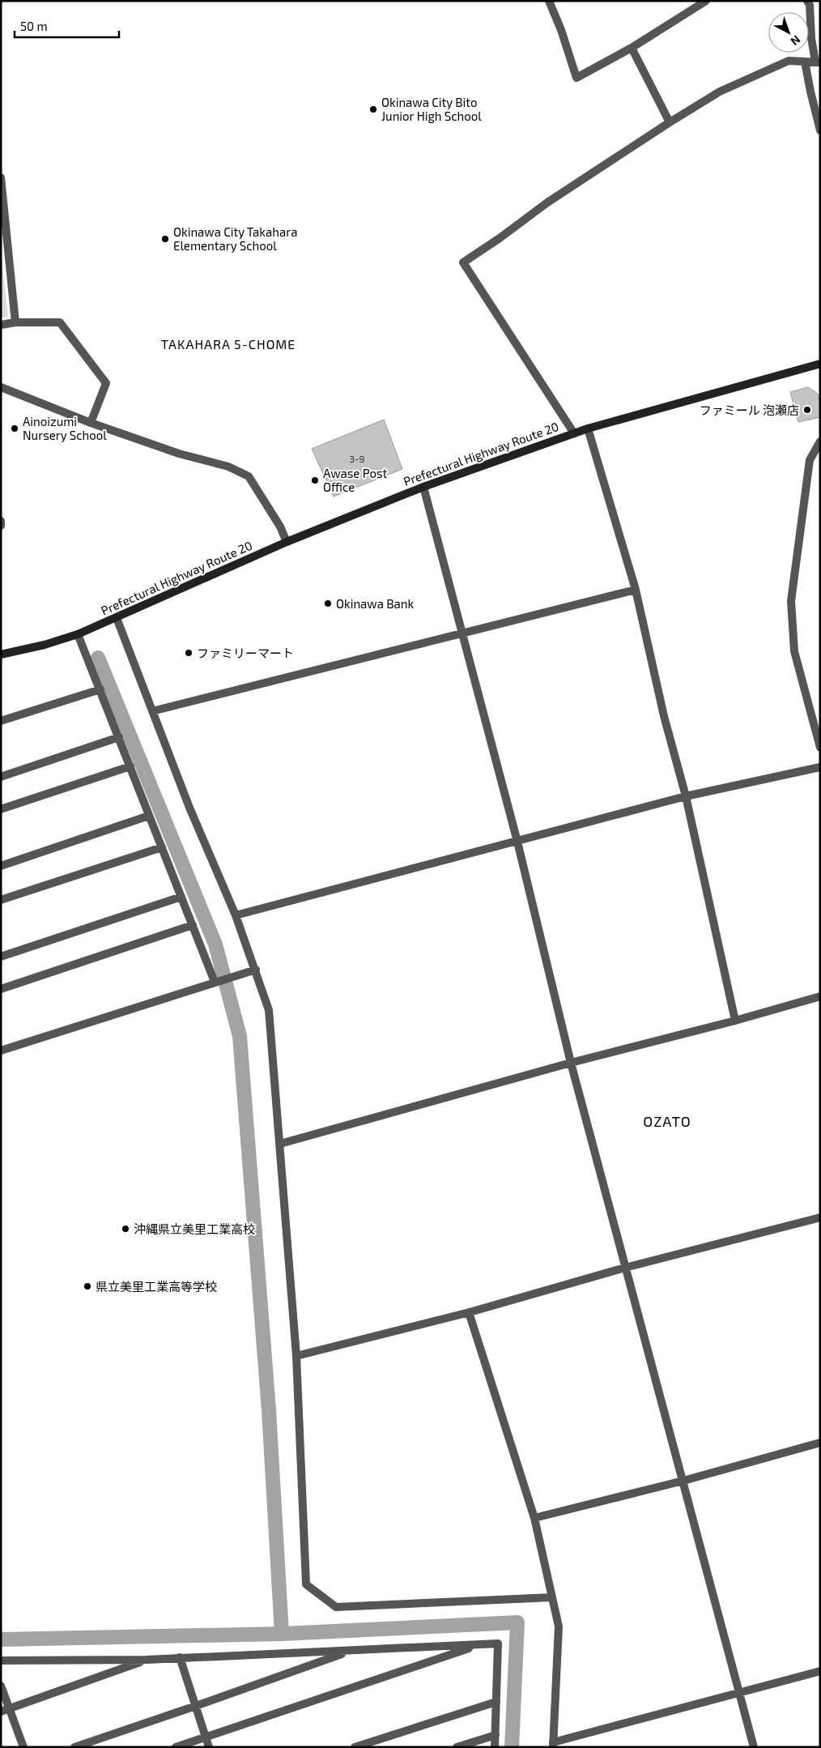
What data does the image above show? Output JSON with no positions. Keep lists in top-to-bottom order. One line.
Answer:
{"streets":{"main road":["Prefectural Highway Route 20"]},"districts":["TAKAHARA 5-CHOME","OZATO"],"places":["Okinawa City Bito Junior High School","Okinawa City Takahara Elementary School","ファミール 泡瀬店","Ainoizumi Nursery School","Awase Post Office","Okinawa Bank","ファミリーマート","沖縄県立美里工業高校","県立美里工業高等学校"],"house_numbers":["3-9"],"scale_bar":"50 m","north":"bottom right"}
